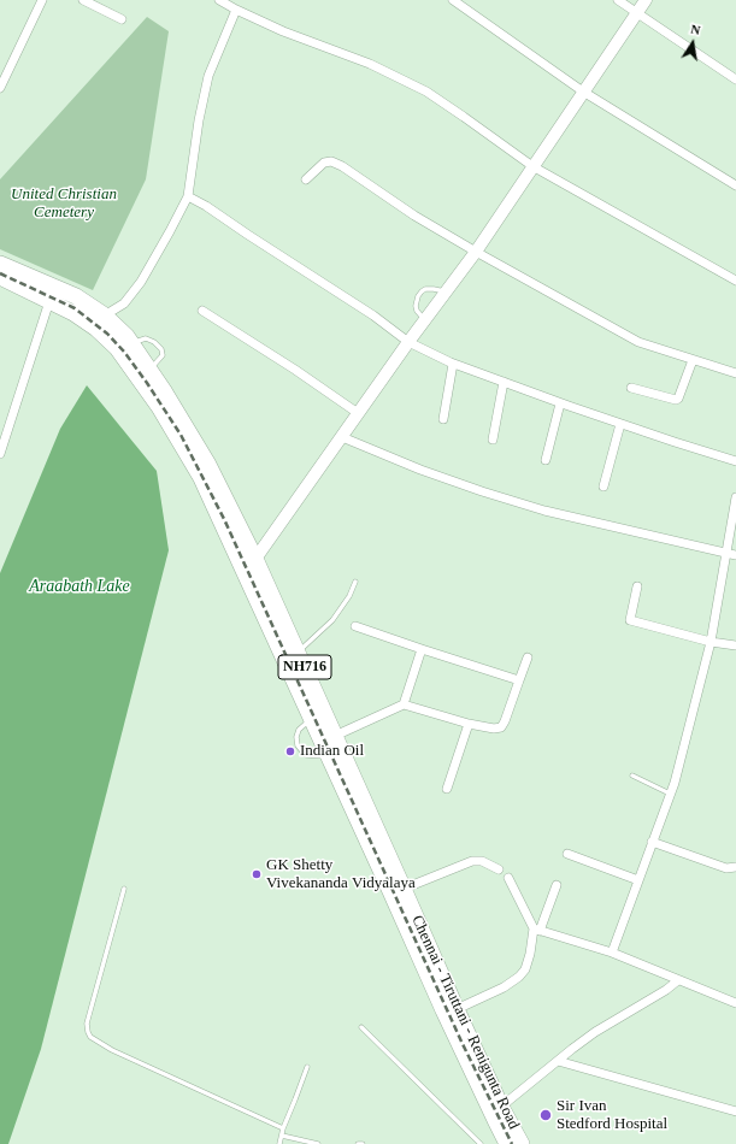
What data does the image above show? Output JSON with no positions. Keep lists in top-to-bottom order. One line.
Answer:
{"streets":{"highway":["NH716","Chennai - Tiruttani - Renigunta Road"]},"water":["Araabath Lake"],"parks":["United Christian Cemetery"],"places":["Indian Oil","GK Shetty Vivekananda Vidyalaya","Sir Ivan Stedford Hospital"],"north":"top"}
